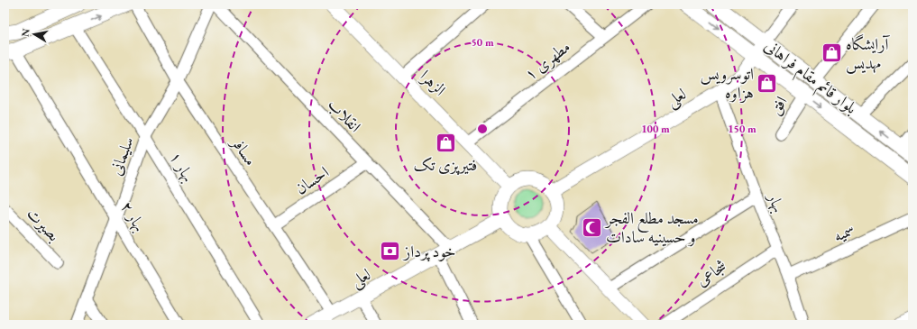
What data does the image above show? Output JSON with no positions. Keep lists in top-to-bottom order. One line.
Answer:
{"streets":{"main road":["بلوار قائم مقام فراهانی"],"street":["مطهری ۱","الزهرا","لعلی","افق","انقلاب","مسافر","سلیمانی","بهار ۱","احسان","بهار","بهار ۲","بصیرت","سمیه","شجاعی"]},"crossings":[["مطهری ۱","الزهرا"],["بلوار قائم مقام فراهانی","لعلی"],["بلوار قائم مقام فراهانی","افق"],["الزهرا","لعلی"],["لعلی","انقلاب"],["لعلی","مسافر"],["لعلی","بهار"],["انقلاب","احسان"],["مسافر","سلیمانی"],["مسافر","احسان"],["سلیمانی","بهار ۱"],["سلیمانی","بهار ۲"],["بهار","سمیه"],["بهار","شجاعی"]],"places":{"shop":["آرایشگاه مهدیس","اتوسرویس هزاوه","فتیرپزی تک"],"mosque":["مسجد مطلع الفجر و حسینیه سادات"],"bank":["خود پرداز"]},"north":"left","rings":["50 m","100 m","150 m"]}
